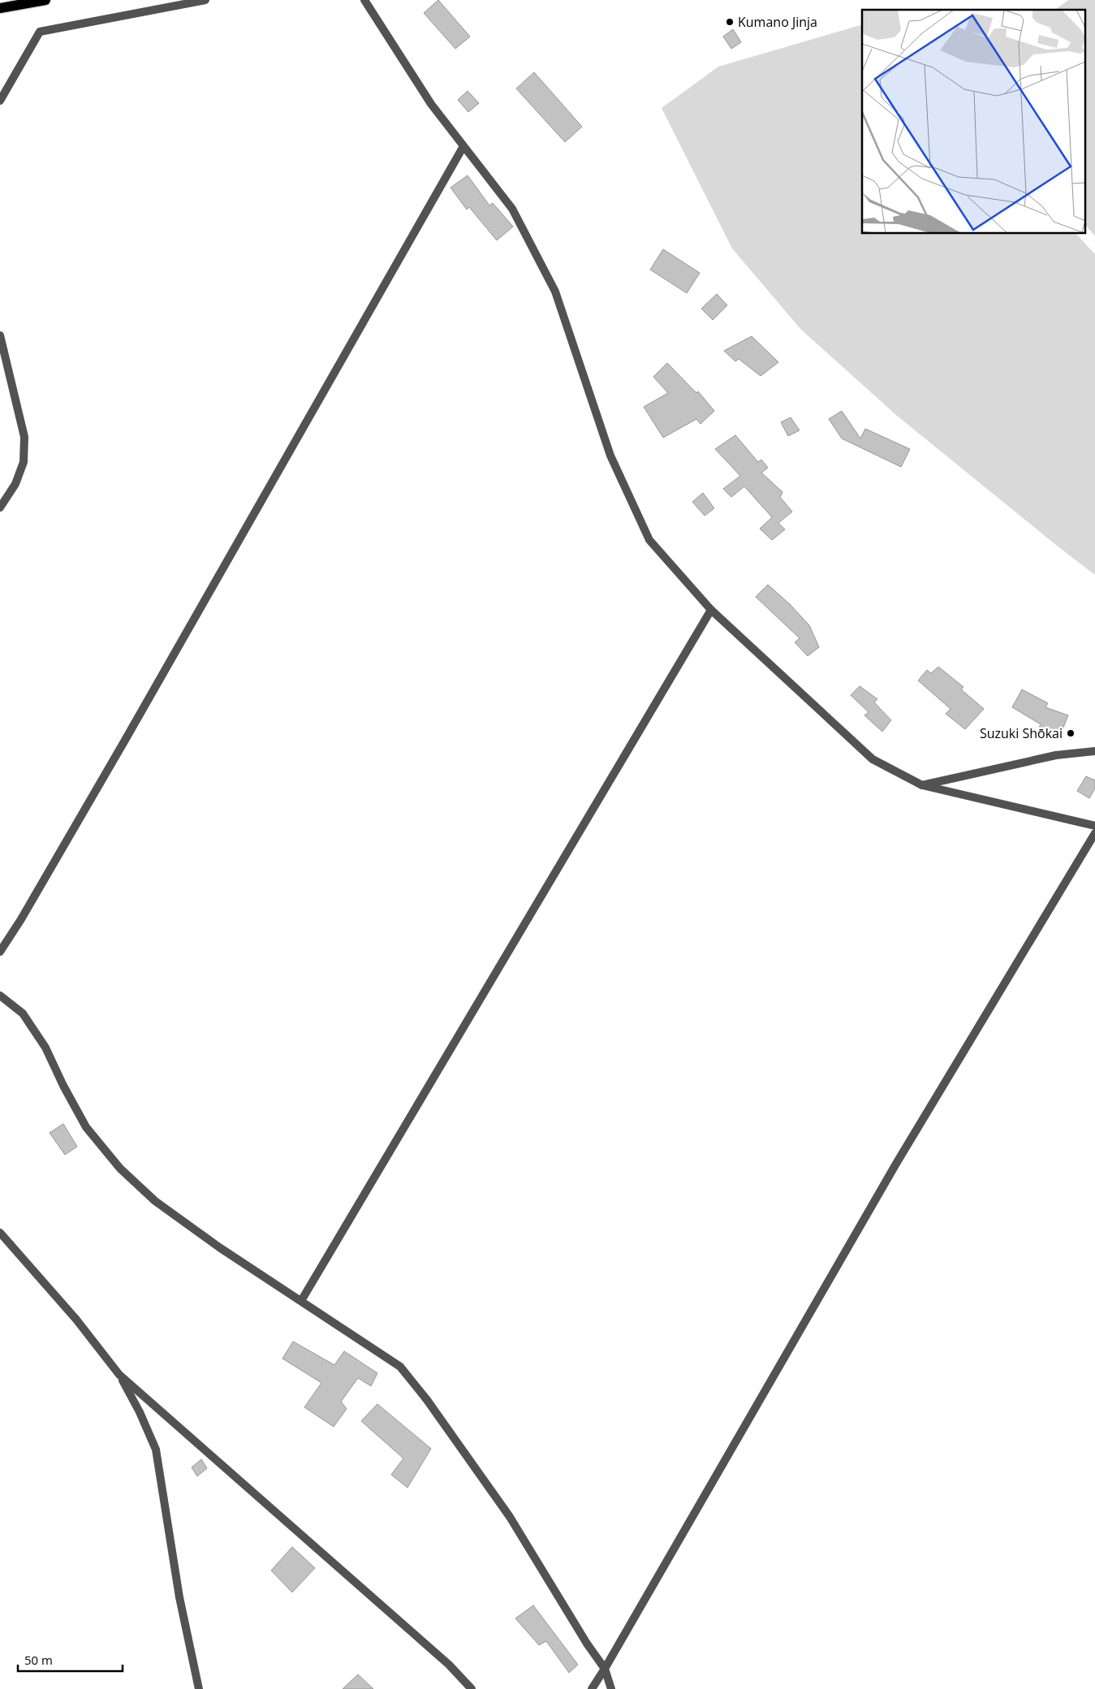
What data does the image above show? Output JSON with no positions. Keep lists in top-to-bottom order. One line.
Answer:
{"places":["Kumano Jinja","Suzuki Shōkai"],"scale_bar":"50 m"}
